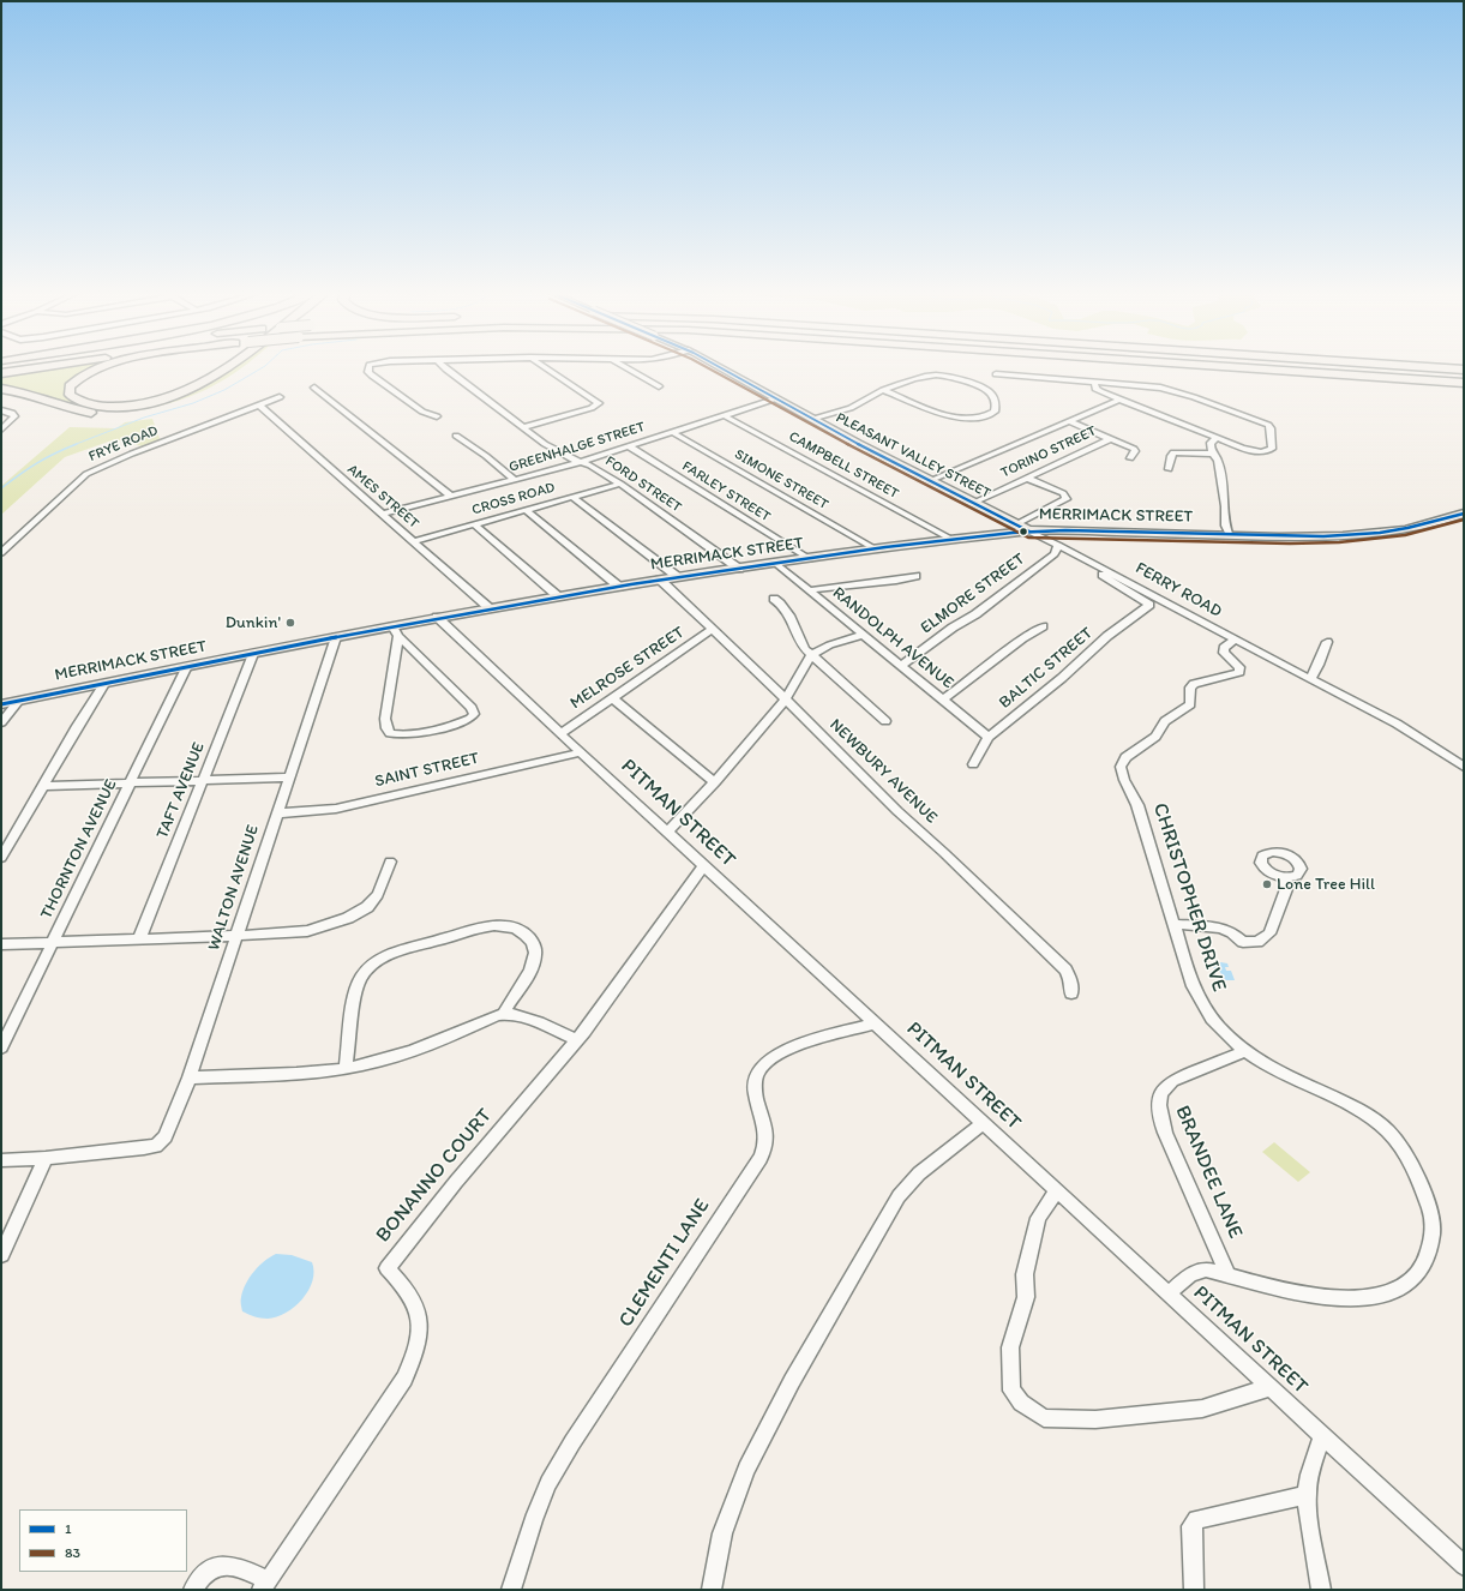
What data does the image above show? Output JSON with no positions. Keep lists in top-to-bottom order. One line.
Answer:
{"streets":{"main road":["PLEASANT VALLEY STREET","MERRIMACK STREET"],"street":["FRYE ROAD","GREENHALGE STREET","TORINO STREET","CAMPBELL STREET","SIMONE STREET","FORD STREET","FARLEY STREET","AMES STREET","CROSS ROAD","FERRY ROAD","ELMORE STREET","RANDOLPH AVENUE","MELROSE STREET","BALTIC STREET","SAINT STREET","NEWBURY AVENUE","TAFT AVENUE","PITMAN STREET","THORNTON AVENUE","WALTON AVENUE","CHRISTOPHER DRIVE","BRANDEE LANE","BONANNO COURT","CLEMENTI LANE"]},"crossings":[["FRYE ROAD","AMES STREET"],["GREENHALGE STREET","PLEASANT VALLEY STREET"],["GREENHALGE STREET","CAMPBELL STREET"],["GREENHALGE STREET","SIMONE STREET"],["GREENHALGE STREET","FORD STREET"],["GREENHALGE STREET","FARLEY STREET"],["GREENHALGE STREET","AMES STREET"],["TORINO STREET","PLEASANT VALLEY STREET"],["PLEASANT VALLEY STREET","MERRIMACK STREET"],["PLEASANT VALLEY STREET","FERRY ROAD"],["CAMPBELL STREET","MERRIMACK STREET"],["SIMONE STREET","MERRIMACK STREET"],["FORD STREET","CROSS ROAD"],["FORD STREET","MERRIMACK STREET"],["FARLEY STREET","MERRIMACK STREET"],["AMES STREET","CROSS ROAD"],["AMES STREET","MERRIMACK STREET"],["MERRIMACK STREET","FERRY ROAD"],["MERRIMACK STREET","RANDOLPH AVENUE"],["MERRIMACK STREET","NEWBURY AVENUE"],["MERRIMACK STREET","TAFT AVENUE"],["MERRIMACK STREET","PITMAN STREET"],["MERRIMACK STREET","THORNTON AVENUE"],["MERRIMACK STREET","WALTON AVENUE"],["FERRY ROAD","ELMORE STREET"],["FERRY ROAD","BALTIC STREET"],["FERRY ROAD","CHRISTOPHER DRIVE"],["ELMORE STREET","RANDOLPH AVENUE"],["ELMORE STREET","BALTIC STREET"],["RANDOLPH AVENUE","BALTIC STREET"],["MELROSE STREET","NEWBURY AVENUE"],["MELROSE STREET","PITMAN STREET"],["SAINT STREET","PITMAN STREET"],["SAINT STREET","WALTON AVENUE"],["PITMAN STREET","CHRISTOPHER DRIVE"],["PITMAN STREET","BONANNO COURT"],["PITMAN STREET","CLEMENTI LANE"],["CHRISTOPHER DRIVE","BRANDEE LANE"]],"places":["Dunkin'","Lone Tree Hill"],"lines":["transit line 1","transit line 83"],"legend":["1","83"]}
